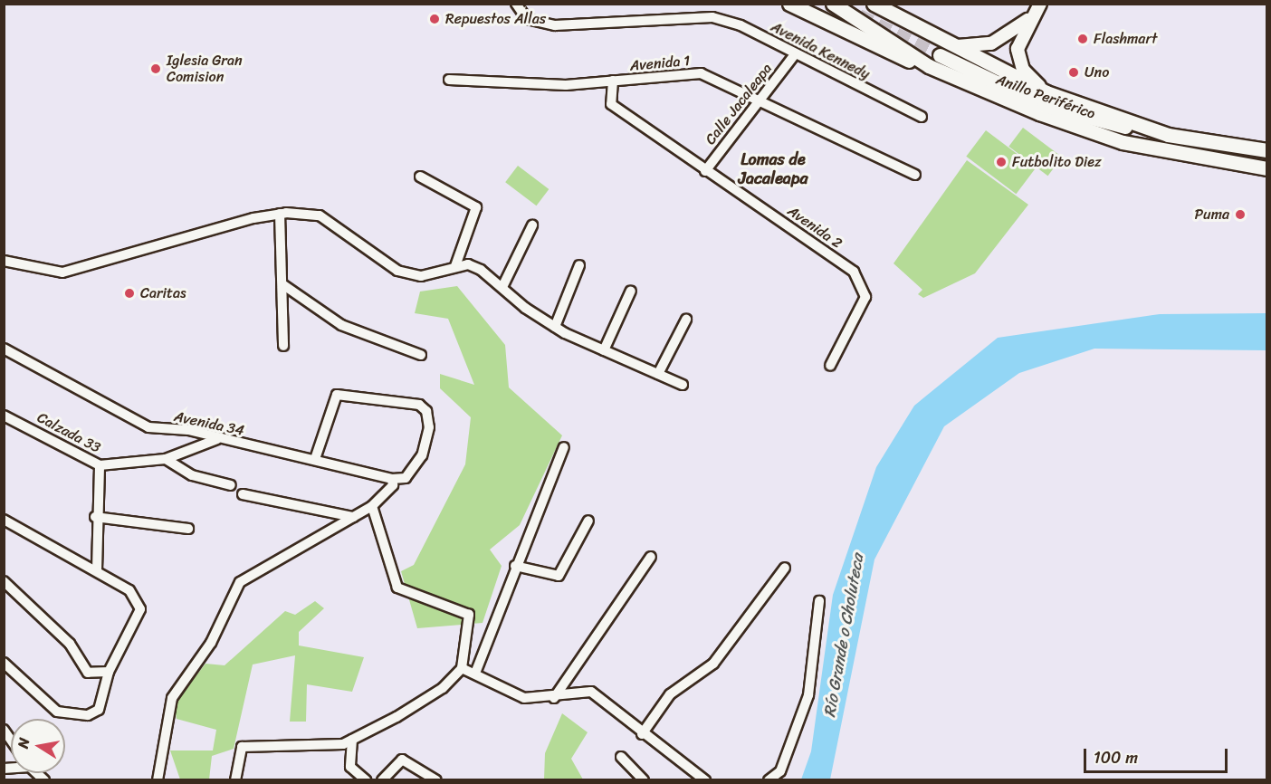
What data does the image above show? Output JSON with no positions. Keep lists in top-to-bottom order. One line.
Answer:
{"streets":{"highway":["Anillo Periférico"],"street":["Avenida Kennedy","Avenida 1","Calle Jacaleapa","Avenida 2","Avenida 34","Calzada 33"]},"crossings":[["Avenida Kennedy","Calle Jacaleapa"],["Avenida 1","Calle Jacaleapa"],["Avenida 1","Avenida 2"],["Calle Jacaleapa","Avenida 2"],["Avenida 34","Calzada 33"]],"districts":["Lomas de Jacaleapa"],"water":["Río Grande o Choluteca"],"places":["Repuestos Allas","Flashmart","Iglesia Gran Comision","Uno","Futbolito Diez","Puma","Caritas"],"scale_bar":"100 m","north":"left"}
